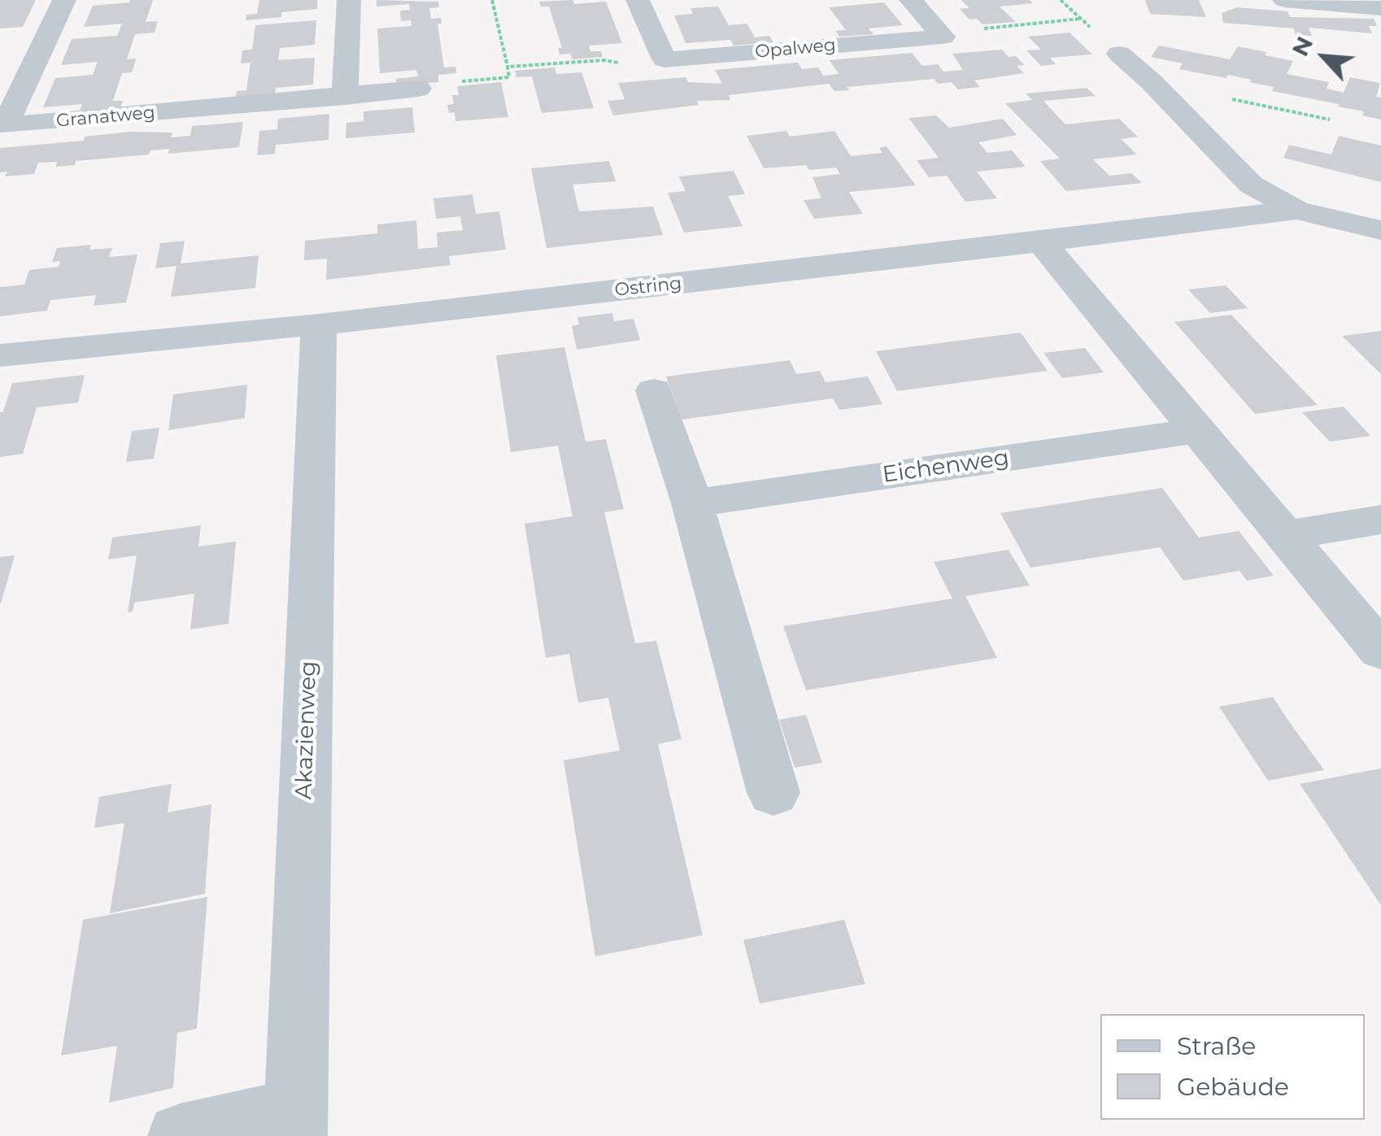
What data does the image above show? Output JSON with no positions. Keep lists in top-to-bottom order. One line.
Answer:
{"streets":{"street":["Opalweg","Granatweg","Ostring","Eichenweg","Akazienweg"]},"crossings":[["Ostring","Akazienweg"]],"legend":["Straße","Gebäude"],"north":"top left"}
